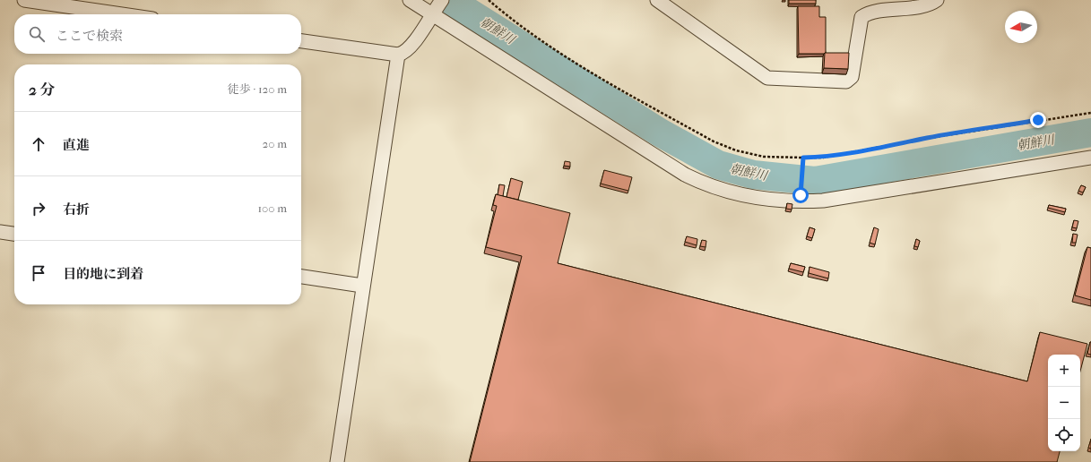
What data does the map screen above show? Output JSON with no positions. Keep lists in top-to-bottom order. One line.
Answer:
{"water":["朝鮮川"],"north":"left","page":{"search":"ここで検索","heading":["2 分","徒歩 · 120 m"],"list":[["直進","20 m"],["右折","100 m"],"目的地に到着"],"map_buttons":["+","−"]}}
